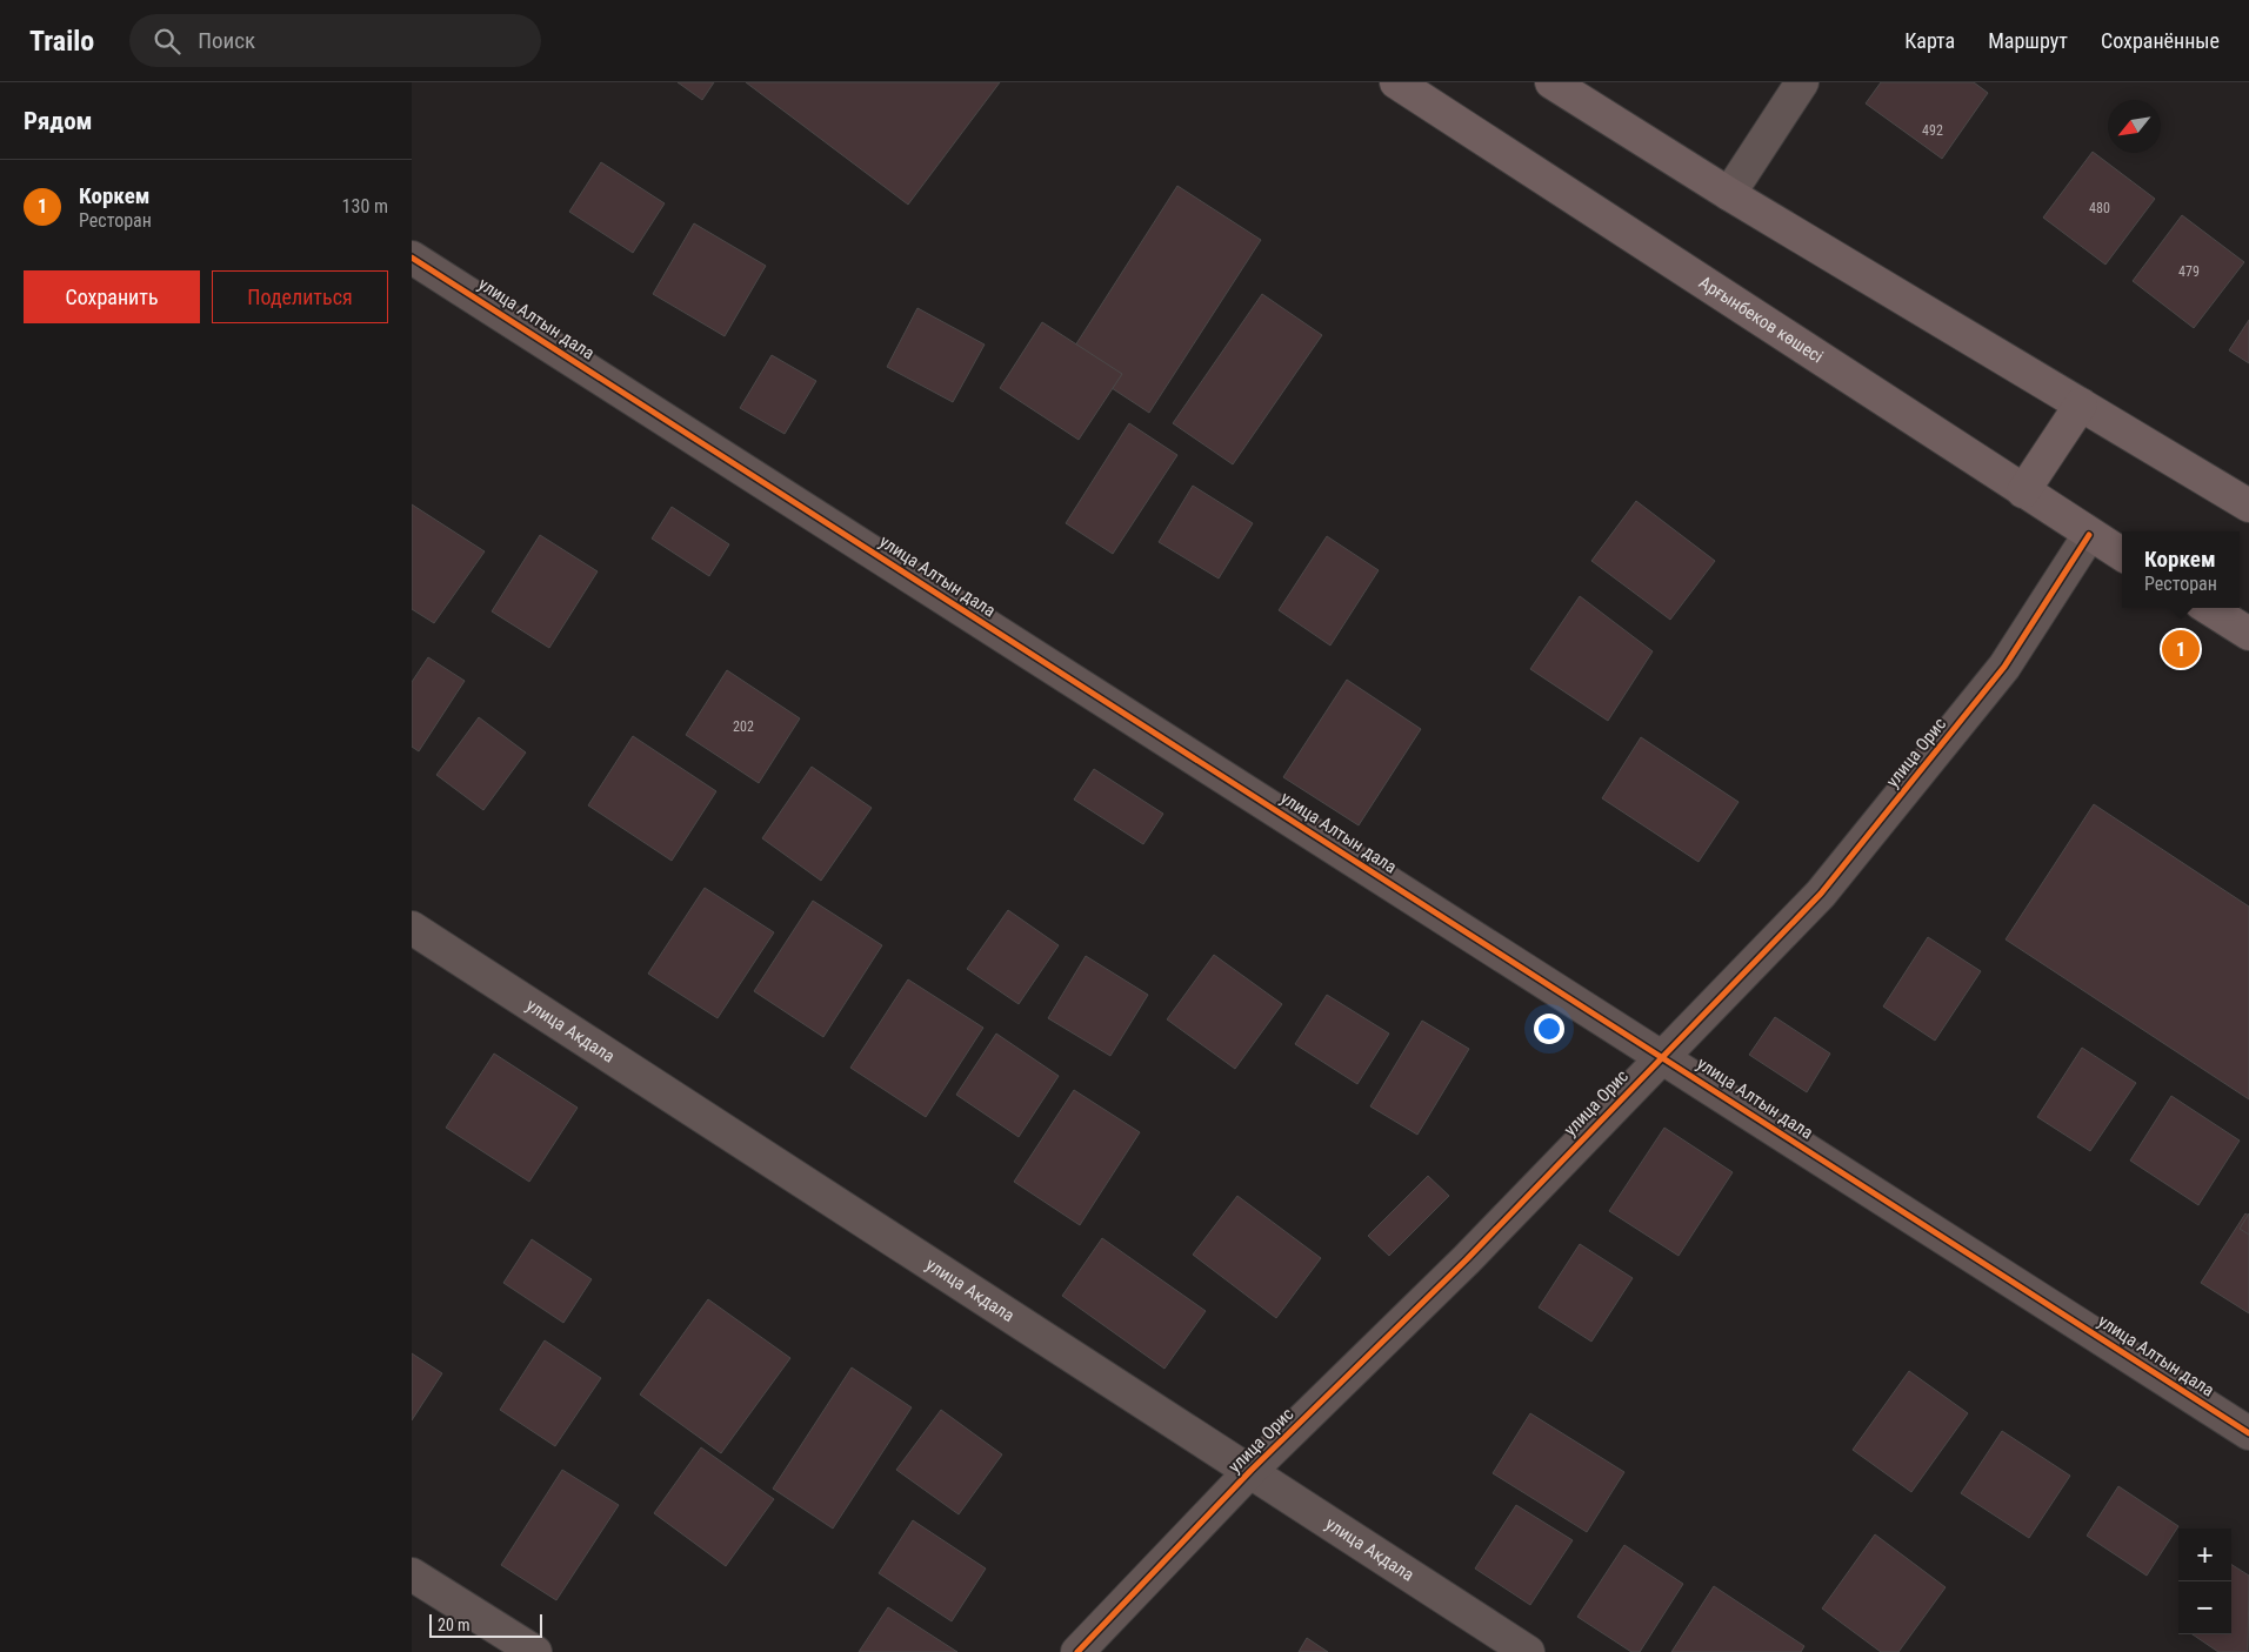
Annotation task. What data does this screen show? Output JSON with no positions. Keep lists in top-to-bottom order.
{
  "streets": {
    "main road": ["Арғынбеков көшесі"],
    "street": ["улица Алтын дала", "улица Орис", "улица Акдала"]
  },
  "crossings": [
    ["улица Алтын дала", "улица Орис"],
    ["Арғынбеков көшесі", "улица Орис"],
    ["улица Орис", "улица Акдала"]
  ],
  "house_numbers": [
    "492",
    "480",
    "479",
    "202"
  ],
  "scale_bar": "20 m",
  "north": "bottom left",
  "page": {
    "header": "Trailo",
    "search": "Поиск",
    "nav": ["Карта", "Маршрут", "Сохранённые"],
    "heading": "Рядом",
    "list": [
      {
        "mark": "1",
        "name": "Коркем",
        "note": "Ресторан",
        "value": "130 m"
      }
    ],
    "buttons": ["Сохранить", "Поделиться"],
    "popup": ["Коркем", "Ресторан"],
    "pins": "1",
    "map_buttons": ["+", "−"],
    "scale": "20 m"
  }
}
